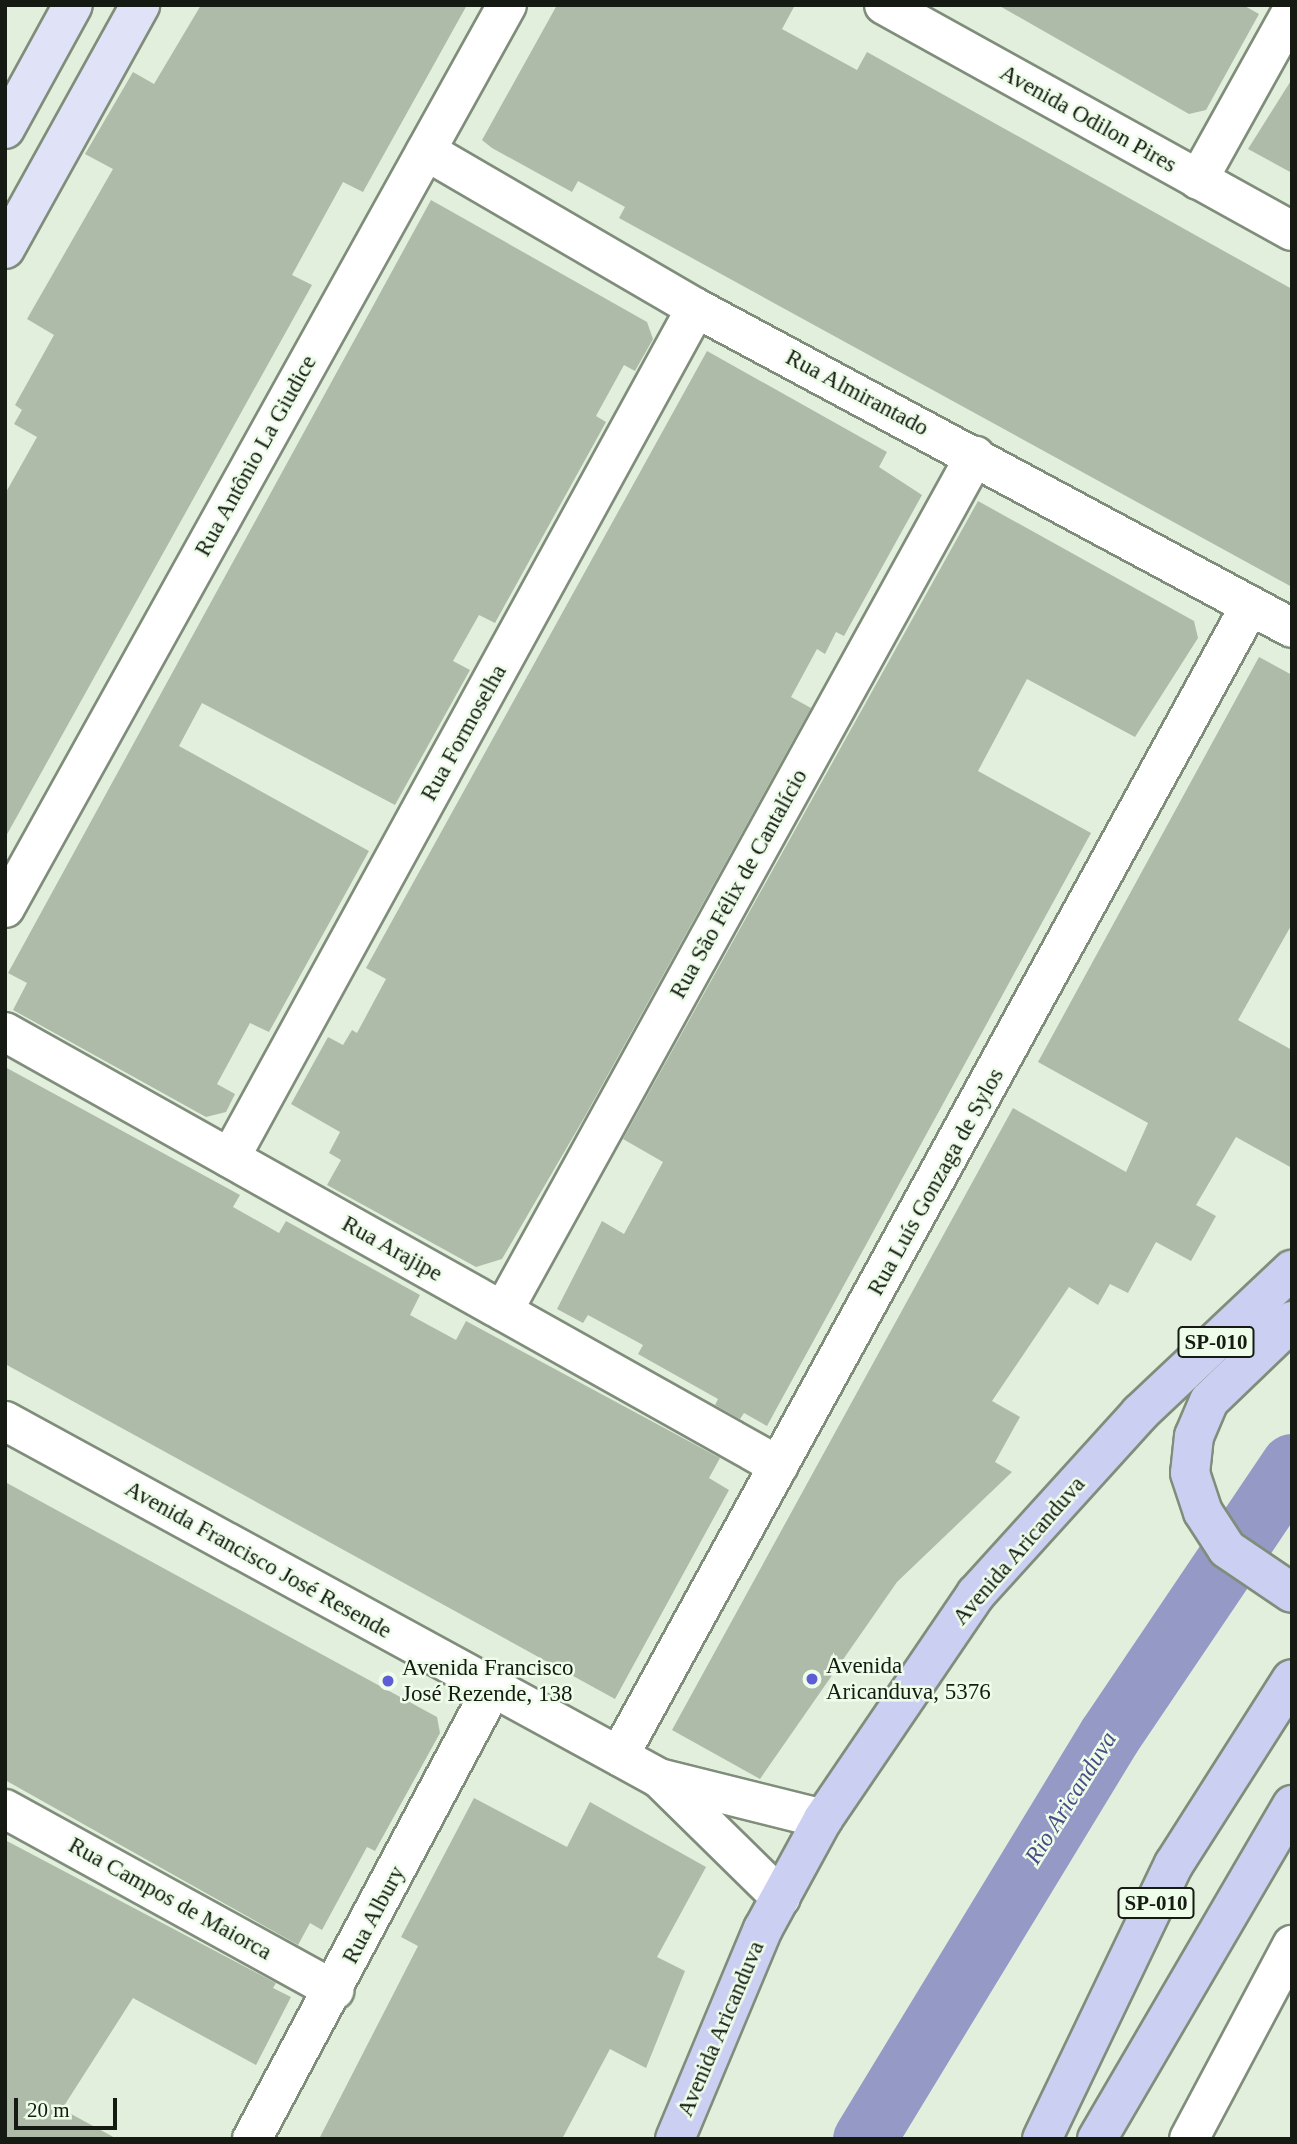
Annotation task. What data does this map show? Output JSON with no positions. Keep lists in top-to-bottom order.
{
  "streets": {
    "highway": ["SP-010", "Avenida Aricanduva"],
    "street": [
      "Avenida Odilon Pires",
      "Rua Almirantado",
      "Rua Antônio La Giudice",
      "Rua Formoselha",
      "Rua São Félix de Cantalício",
      "Rua Luís Gonzaga de Sylos",
      "Rua Arajipe",
      "Avenida Francisco José Resende",
      "Rua Campos de Maiorca",
      "Rua Albury"
    ]
  },
  "crossings": [
    ["Rua Almirantado", "Rua Antônio La Giudice"],
    ["Rua Almirantado", "Rua Formoselha"],
    ["Rua Almirantado", "Rua São Félix de Cantalício"],
    ["Rua Almirantado", "Rua Luís Gonzaga de Sylos"],
    ["Rua Formoselha", "Rua Arajipe"],
    ["Rua São Félix de Cantalício", "Rua Arajipe"],
    ["Rua Luís Gonzaga de Sylos", "Rua Arajipe"],
    ["Rua Luís Gonzaga de Sylos", "Avenida Francisco José Resende"],
    ["Avenida Aricanduva", "Avenida Francisco José Resende"],
    ["Avenida Francisco José Resende", "Rua Albury"],
    ["Rua Campos de Maiorca", "Rua Albury"]
  ],
  "water": ["Rio Aricanduva"],
  "places": ["Avenida Aricanduva, 5376", "Avenida Francisco José Rezende, 138"],
  "scale_bar": "20 m"
}
